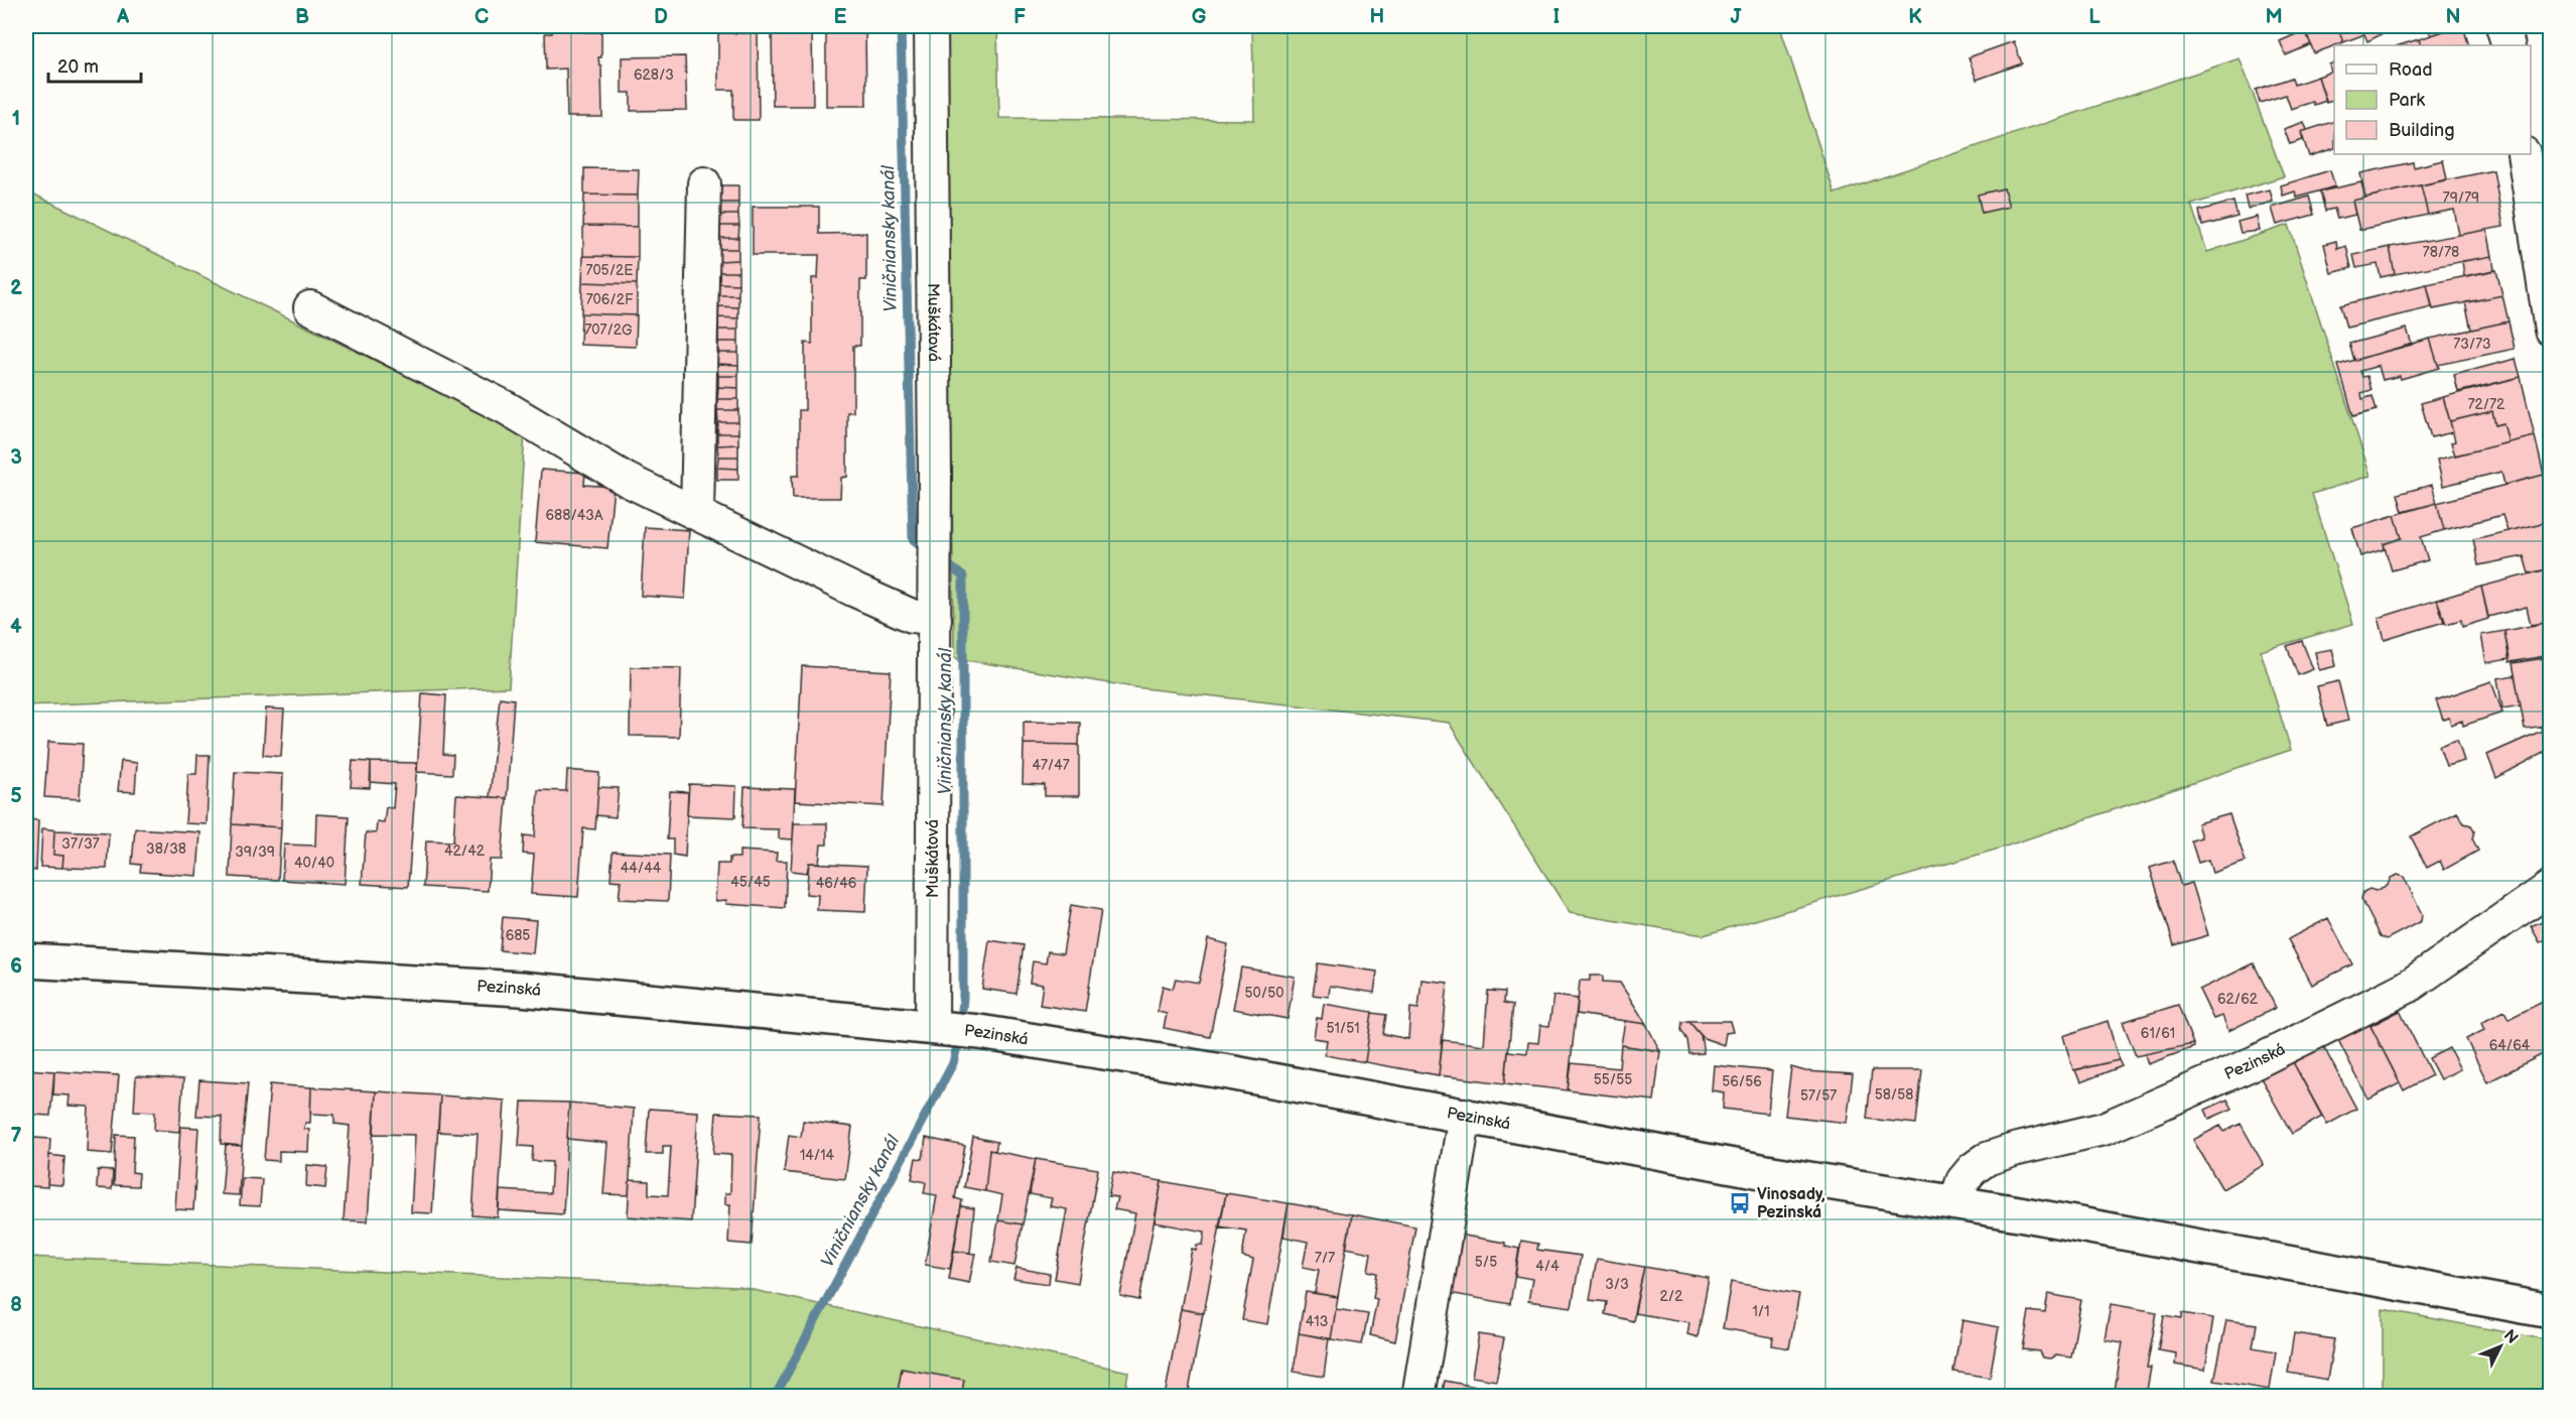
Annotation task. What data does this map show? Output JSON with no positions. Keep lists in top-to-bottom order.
{
  "streets": {
    "main road": ["Pezinská"],
    "street": ["Muškátová"]
  },
  "crossings": [
    ["Muškátová", "Pezinská"]
  ],
  "water": ["Viničniansky kanál"],
  "places": {
    "bus stop": ["Vinosady, Pezinská"]
  },
  "house_numbers": [
    "628/3",
    "79/79",
    "78/78",
    "705/2E",
    "706/2F",
    "707/2G",
    "73/73",
    "72/72",
    "688/43A",
    "47/47",
    "37/37",
    "38/38",
    "42/42",
    "39/39",
    "40/40",
    "44/44",
    "45/45",
    "46/46",
    "685",
    "50/50",
    "62/62",
    "51/51",
    "61/61",
    "64/64",
    "55/55",
    "56/56",
    "58/58",
    "57/57",
    "14/14",
    "7/7",
    "5/5",
    "4/4",
    "3/3",
    "2/2",
    "1/1",
    "413"
  ],
  "legend": ["Road", "Park", "Building"],
  "scale_bar": "20 m",
  "north": "top right",
  "grid": {
    "columns": [
      "A",
      "B",
      "C",
      "D",
      "E",
      "F",
      "G",
      "H",
      "I",
      "J",
      "K",
      "L",
      "M",
      "N"
    ],
    "rows": [
      "1",
      "2",
      "3",
      "4",
      "5",
      "6",
      "7",
      "8"
    ]
  }
}
